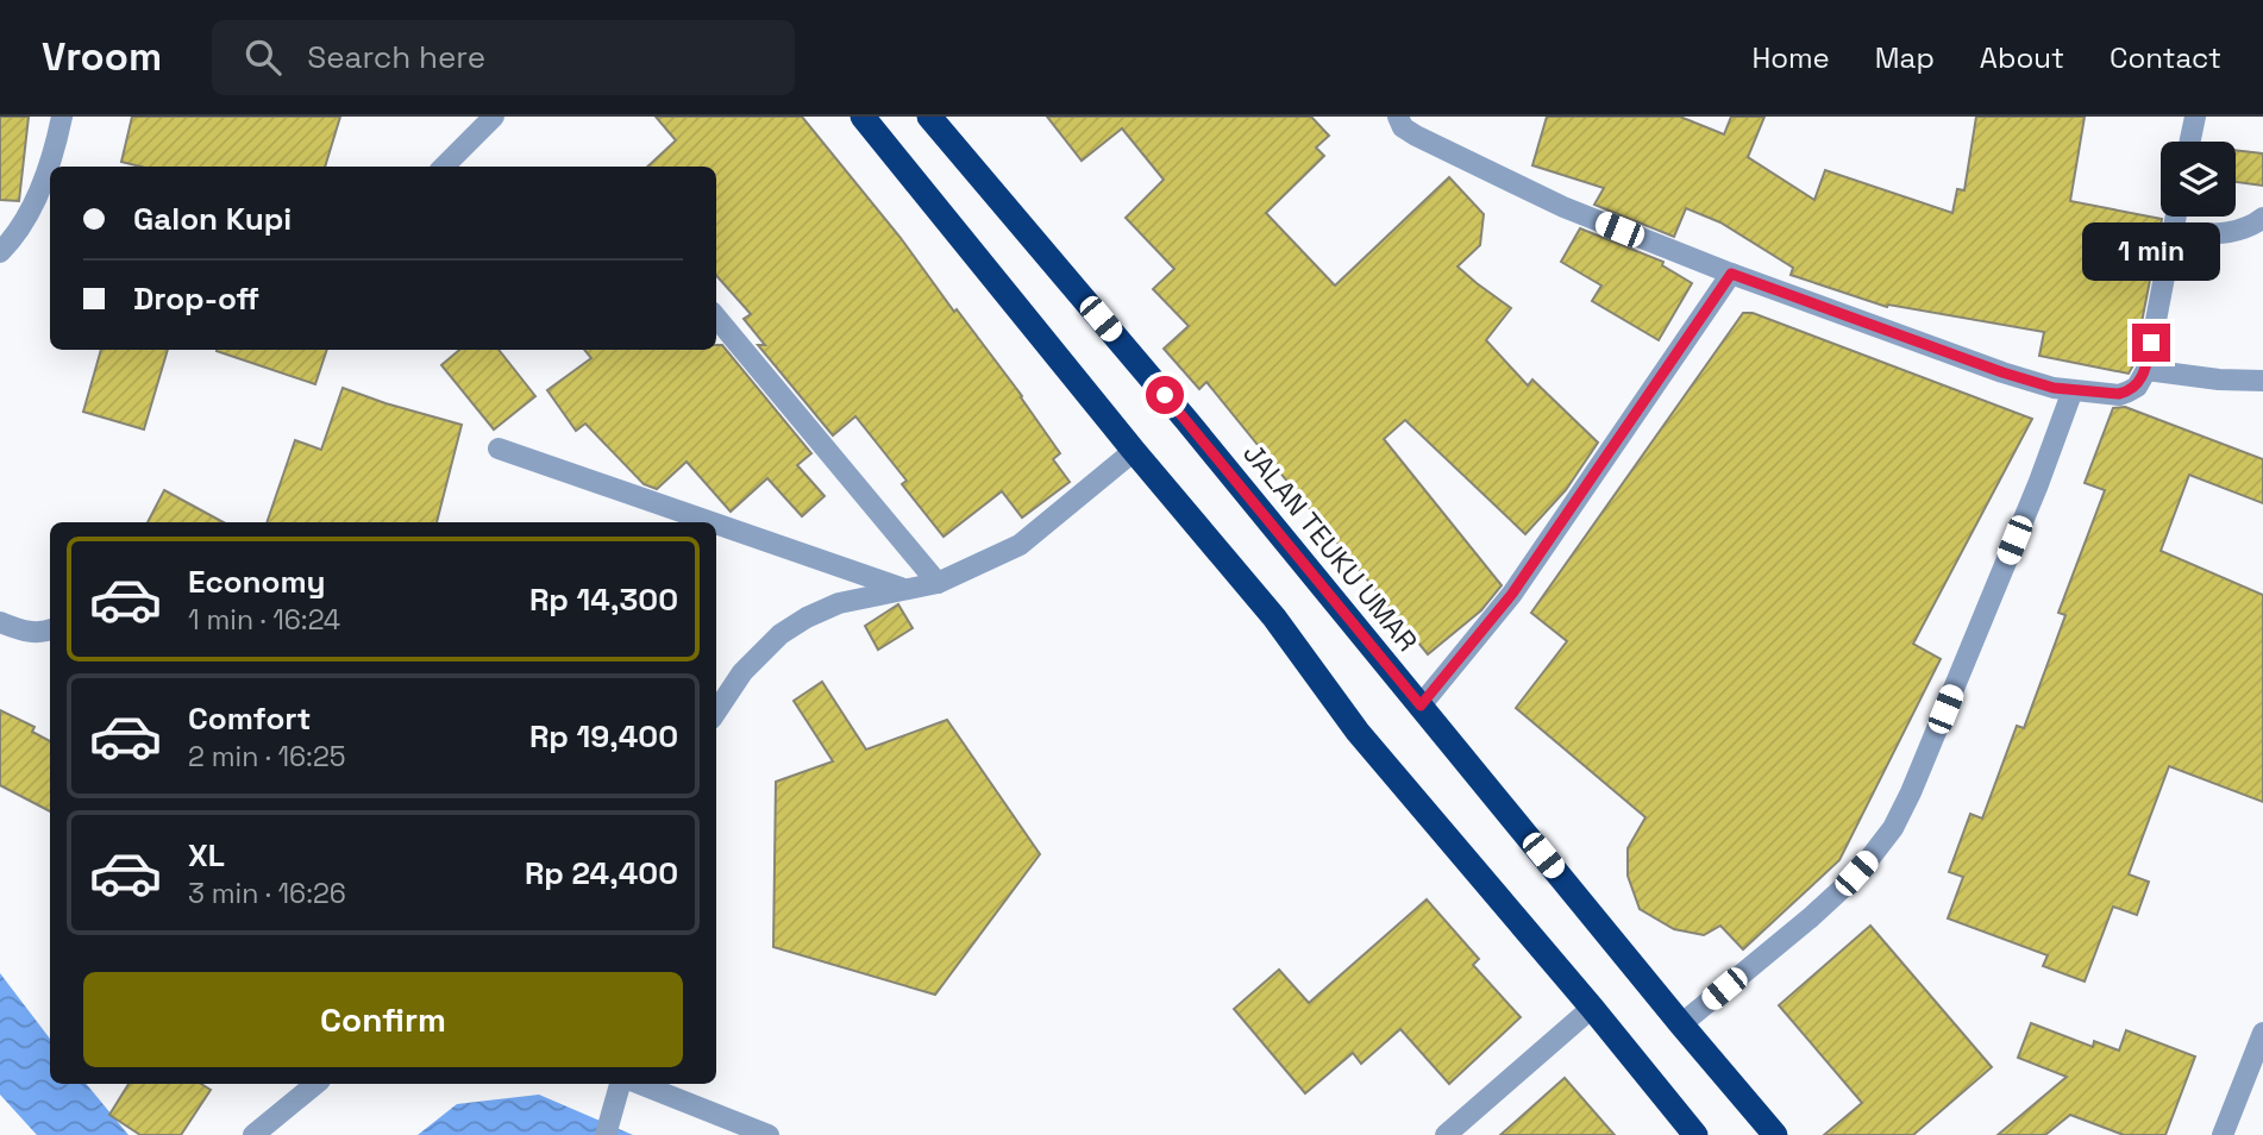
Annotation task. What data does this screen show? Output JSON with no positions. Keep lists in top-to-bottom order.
{
  "streets": {
    "highway": ["JALAN TEUKU UMAR"]
  },
  "page": {
    "header": "Vroom",
    "search": "Search here",
    "nav": [
      "Home",
      "Map",
      "About",
      "Contact"
    ],
    "banner": ["Galon Kupi", "Drop-off"],
    "bubble": "1 min",
    "list": [
      {
        "name": "Economy",
        "note": "1 min · 16:24",
        "value": "Rp 14,300"
      },
      {
        "name": "Comfort",
        "note": "2 min · 16:25",
        "value": "Rp 19,400"
      },
      {
        "name": "XL",
        "note": "3 min · 16:26",
        "value": "Rp 24,400"
      }
    ],
    "buttons": "Confirm"
  }
}
